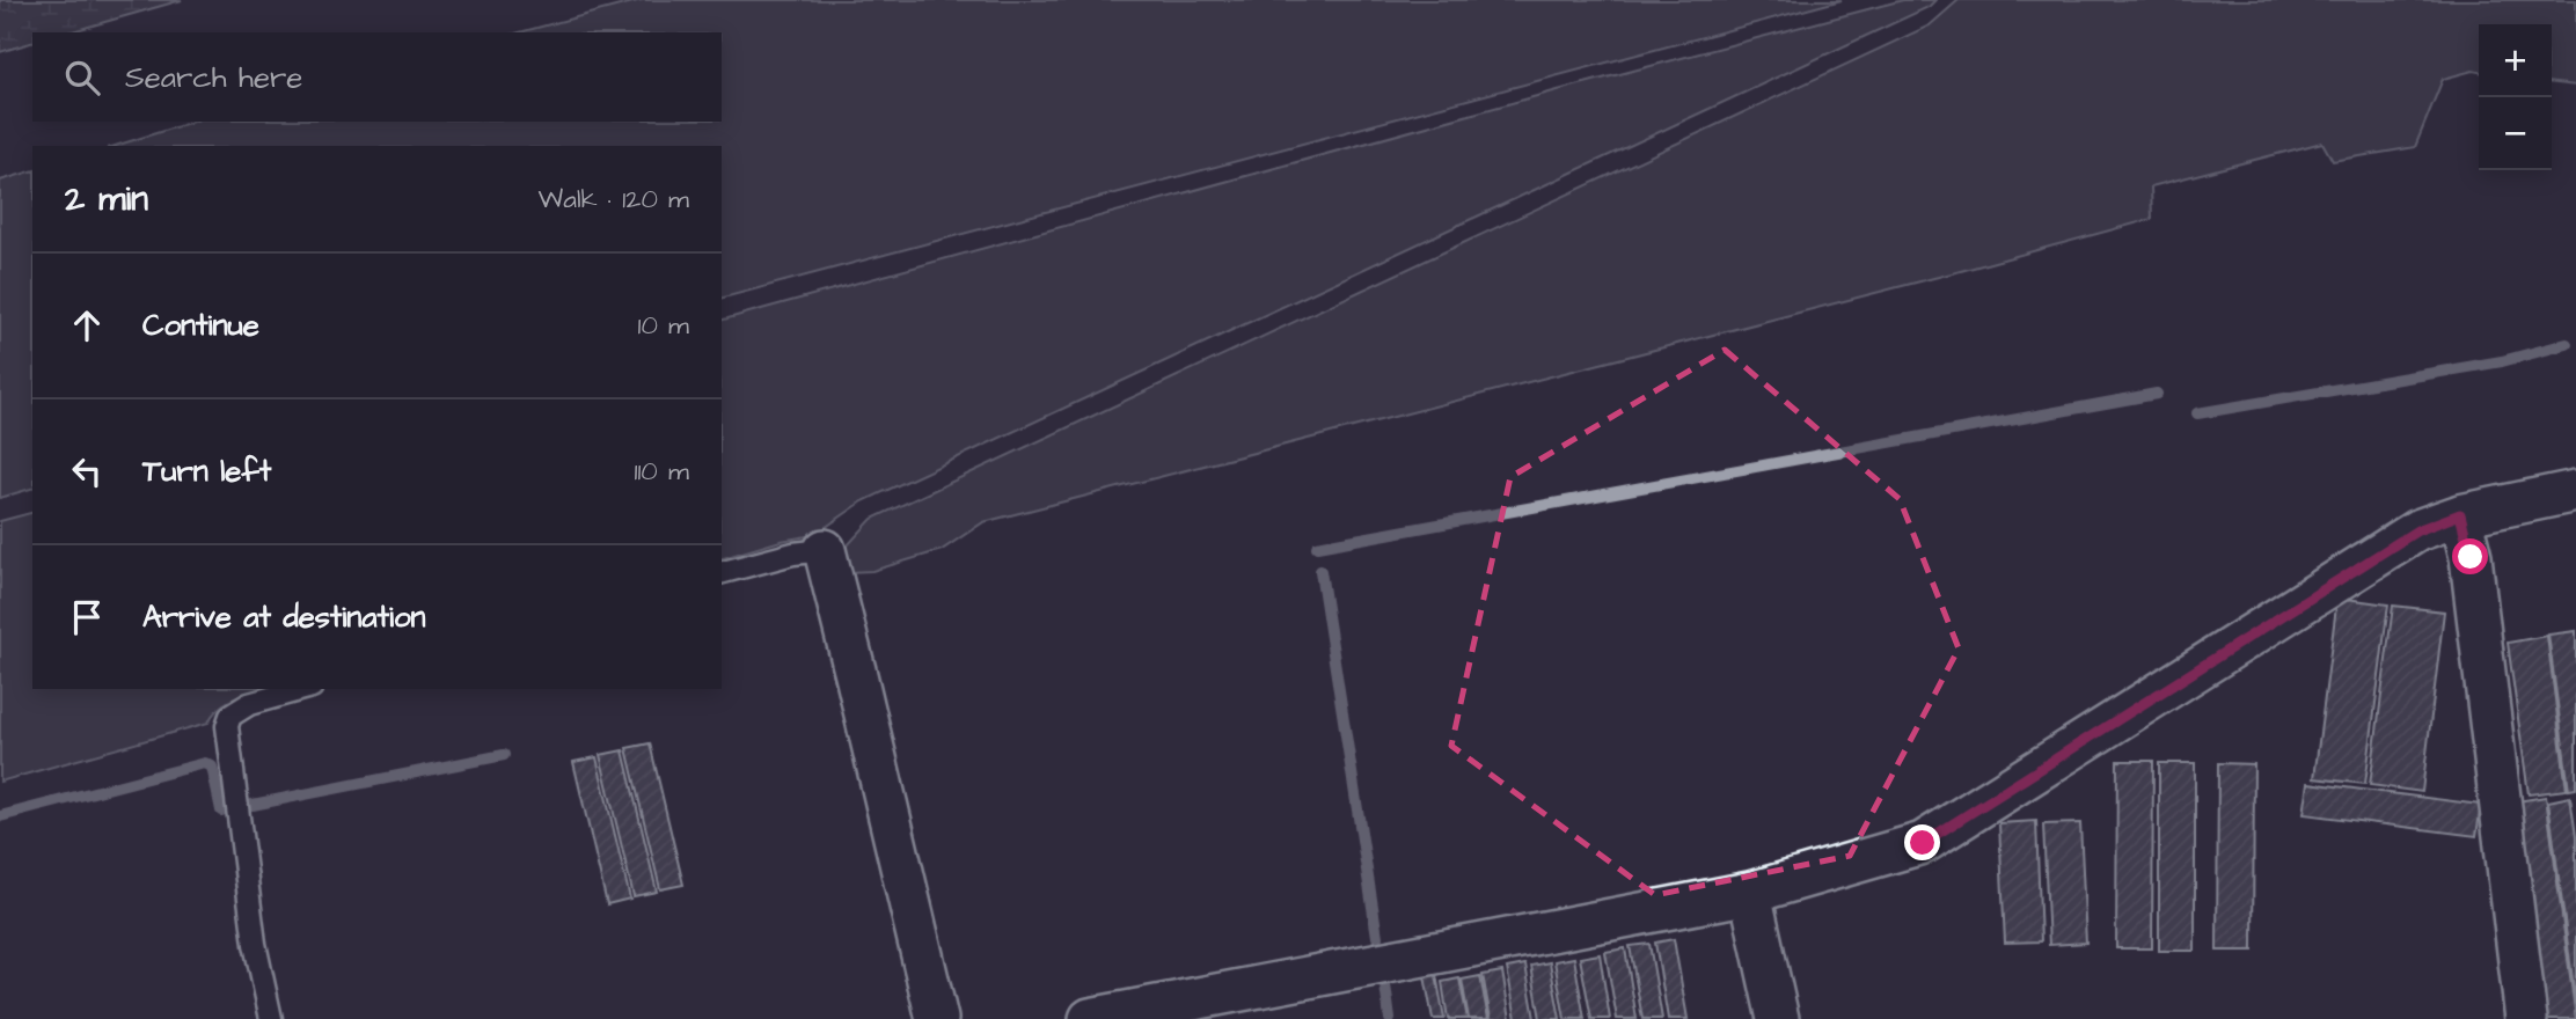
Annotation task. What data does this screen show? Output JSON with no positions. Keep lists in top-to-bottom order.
{
  "page": {
    "map_buttons": ["+", "−"],
    "search": "Search here",
    "heading": ["2 min", "Walk · 120 m"],
    "list": [
      ["Continue", "10 m"],
      ["Turn left", "110 m"],
      "Arrive at destination"
    ]
  }
}
